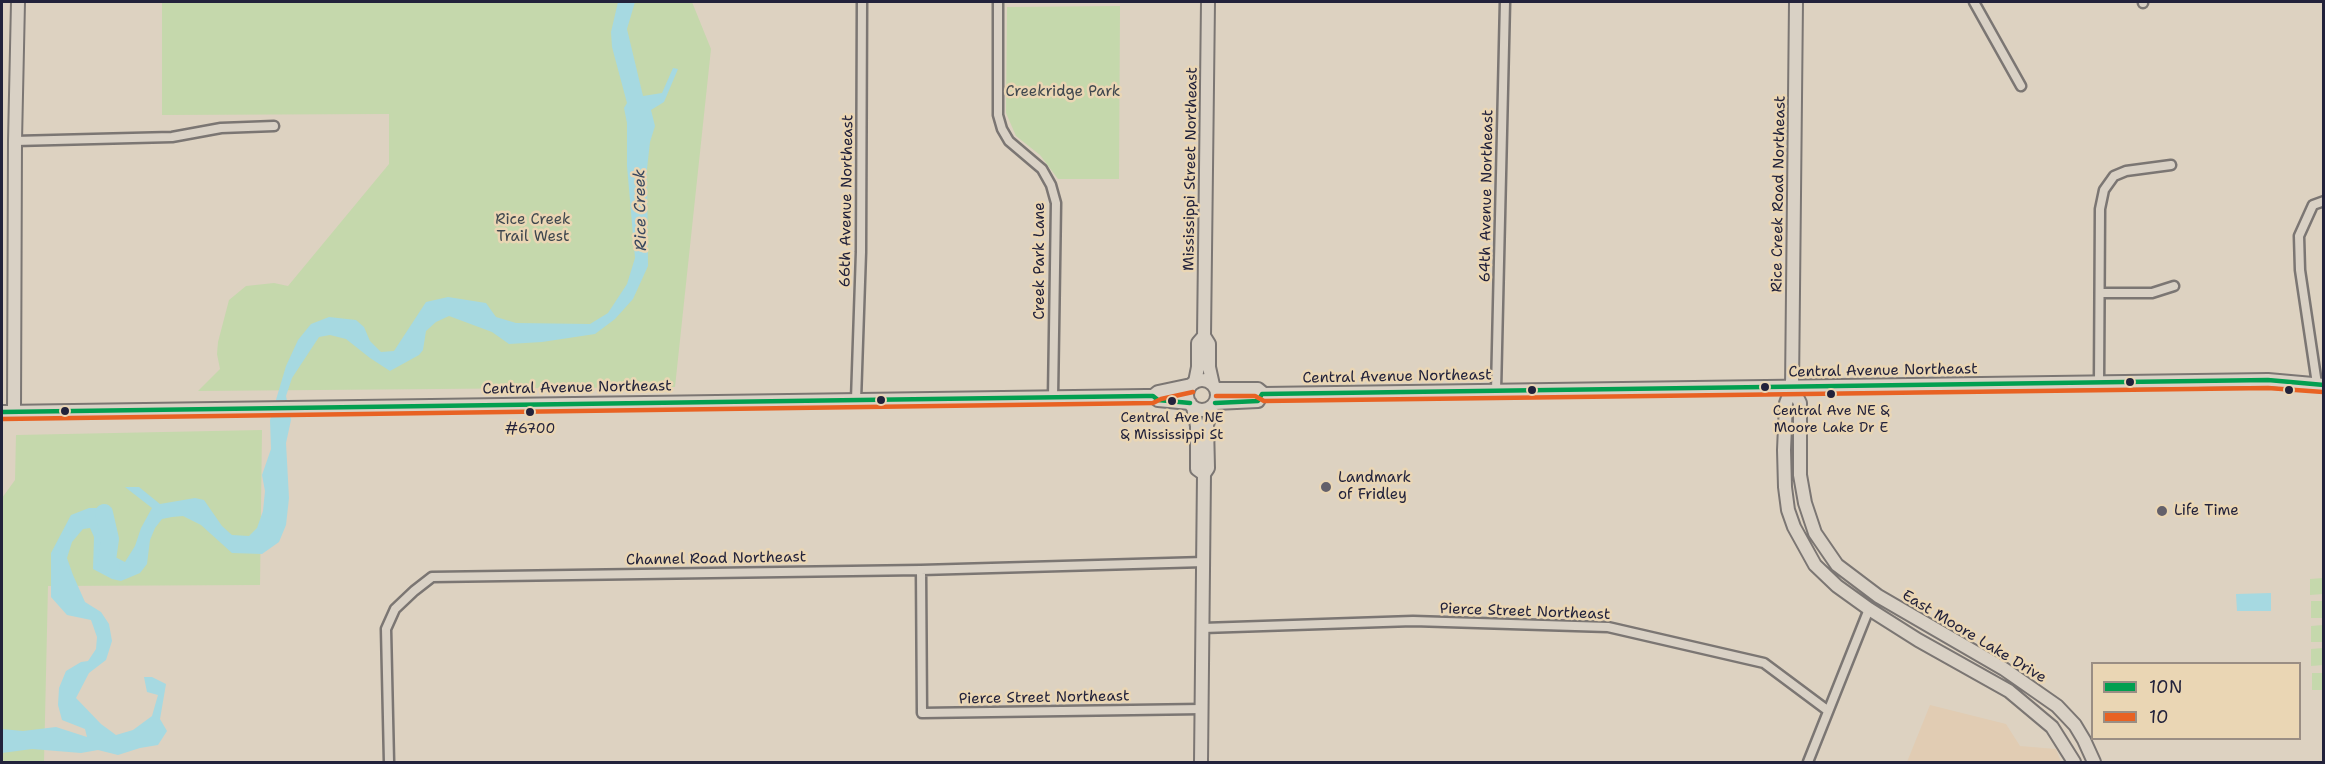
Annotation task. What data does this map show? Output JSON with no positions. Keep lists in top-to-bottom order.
{
  "streets": {
    "street": [
      "Mississippi Street Northeast",
      "Rice Creek Road Northeast",
      "64th Avenue Northeast",
      "66th Avenue Northeast",
      "Creek Park Lane",
      "Central Avenue Northeast",
      "Channel Road Northeast",
      "Pierce Street Northeast",
      "East Moore Lake Drive"
    ]
  },
  "crossings": [
    ["Mississippi Street Northeast", "Central Avenue Northeast"],
    ["Rice Creek Road Northeast", "Central Avenue Northeast"],
    ["Rice Creek Road Northeast", "East Moore Lake Drive"],
    ["64th Avenue Northeast", "Central Avenue Northeast"],
    ["66th Avenue Northeast", "Central Avenue Northeast"],
    ["Creek Park Lane", "Central Avenue Northeast"],
    ["Channel Road Northeast", "Pierce Street Northeast"]
  ],
  "water": ["Rice Creek"],
  "parks": ["Creekridge Park", "Rice Creek Trail West"],
  "places": [
    "Central Ave NE & Moore Lake Dr E",
    "Central Ave NE & Mississippi St",
    "#6700",
    "Landmark of Fridley",
    "Life Time"
  ],
  "lines": ["transit line 10N", "transit line 10"],
  "legend": ["10N", "10"]
}
